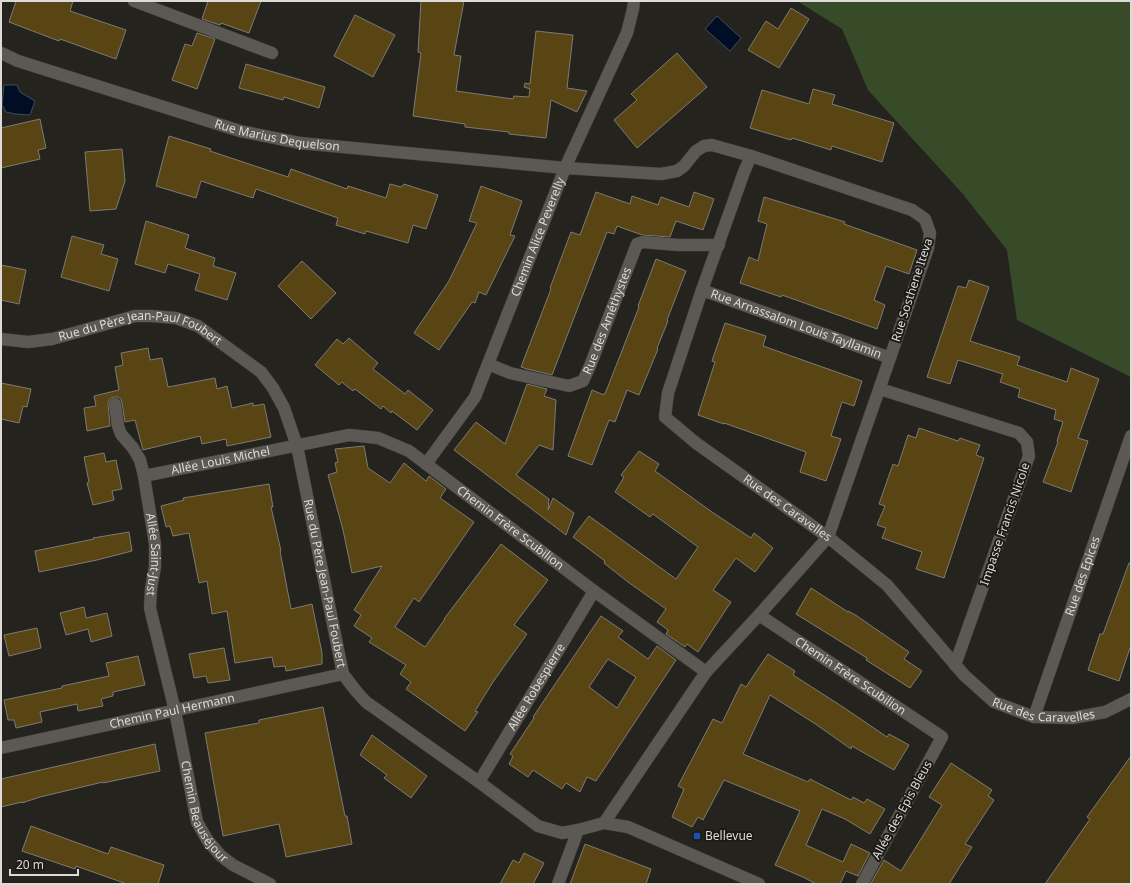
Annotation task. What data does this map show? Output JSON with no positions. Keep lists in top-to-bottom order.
{
  "streets": {
    "street": [
      "Rue Marius Dequelson",
      "Chemin Alice Peverelly",
      "Rue Sosthene Iteva",
      "Rue des Améthystes",
      "Rue Arnassalom Louis Tayllamin",
      "Rue du Père Jean-Paul Foubert",
      "Allée Louis Michel",
      "Rue des Caravelles",
      "Impasse Francis Nicole",
      "Chemin Frère Scubilion",
      "Allée Saint-Just",
      "Rue des Epices",
      "Allée Robespierre",
      "Chemin Paul Hermann",
      "Chemin Beauséjour",
      "Allée des Epis Bleus"
    ]
  },
  "crossings": [
    ["Rue Marius Dequelson", "Chemin Alice Peverelly"],
    ["Rue Marius Dequelson", "Rue Sosthene Iteva"],
    ["Rue Marius Dequelson", "Rue des Caravelles"],
    ["Chemin Alice Peverelly", "Rue des Améthystes"],
    ["Chemin Alice Peverelly", "Chemin Frère Scubilion"],
    ["Rue Sosthene Iteva", "Rue Arnassalom Louis Tayllamin"],
    ["Rue Sosthene Iteva", "Rue des Caravelles"],
    ["Rue Sosthene Iteva", "Impasse Francis Nicole"],
    ["Rue des Améthystes", "Rue des Caravelles"],
    ["Rue Arnassalom Louis Tayllamin", "Rue des Caravelles"],
    ["Rue du Père Jean-Paul Foubert", "Allée Louis Michel"],
    ["Rue du Père Jean-Paul Foubert", "Chemin Frère Scubilion"],
    ["Rue du Père Jean-Paul Foubert", "Allée Robespierre"],
    ["Rue du Père Jean-Paul Foubert", "Chemin Paul Hermann"],
    ["Allée Louis Michel", "Chemin Frère Scubilion"],
    ["Allée Louis Michel", "Allée Saint-Just"],
    ["Rue des Caravelles", "Impasse Francis Nicole"],
    ["Rue des Caravelles", "Rue des Epices"],
    ["Chemin Frère Scubilion", "Allée Robespierre"],
    ["Chemin Frère Scubilion", "Allée des Epis Bleus"],
    ["Allée Saint-Just", "Chemin Paul Hermann"],
    ["Allée Saint-Just", "Chemin Beauséjour"],
    ["Chemin Paul Hermann", "Chemin Beauséjour"]
  ],
  "places": {
    "transit": ["Bellevue"]
  },
  "scale_bar": "20 m"
}
